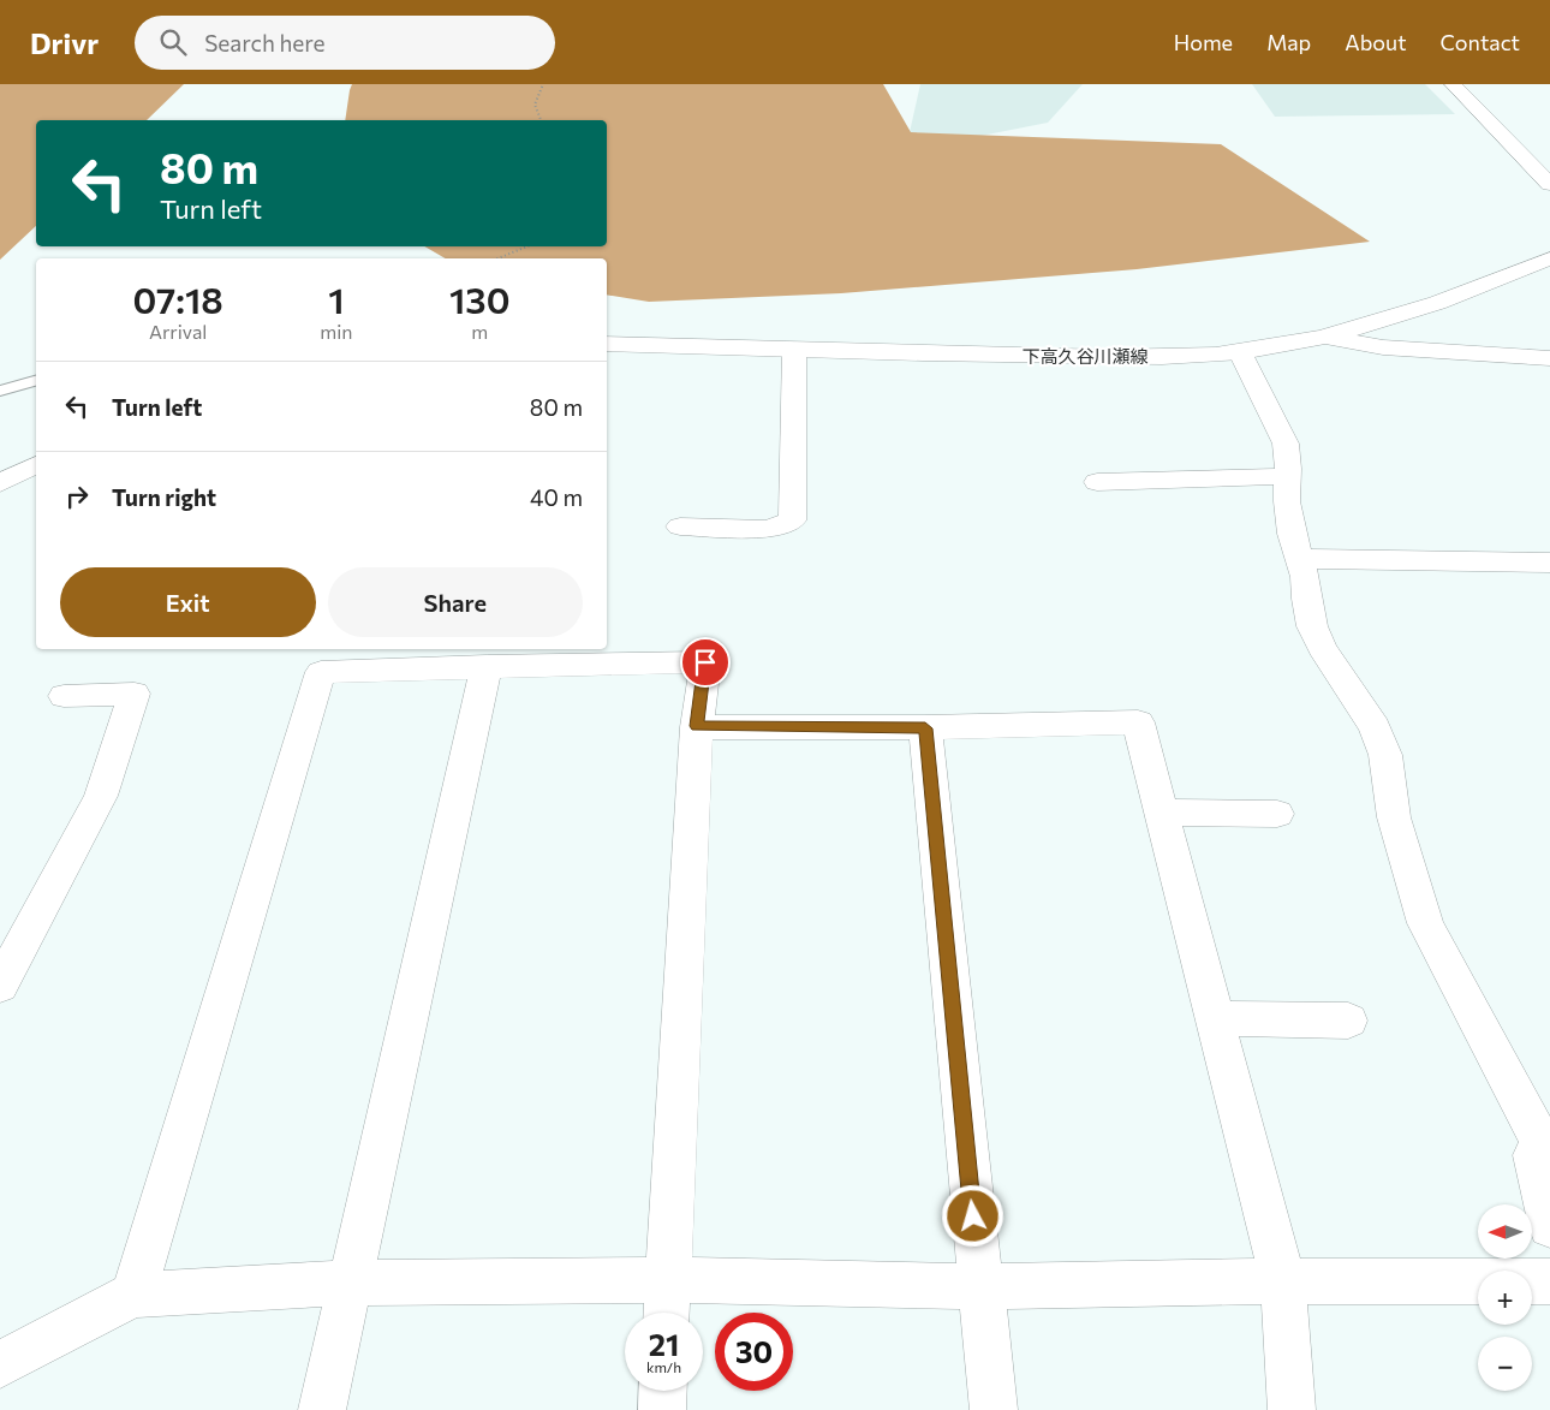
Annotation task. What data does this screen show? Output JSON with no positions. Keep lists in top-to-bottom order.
{
  "streets": {
    "street": ["下高久谷川瀬線"]
  },
  "north": "left",
  "page": {
    "header": "Drivr",
    "search": "Search here",
    "nav": [
      "Home",
      "Map",
      "About",
      "Contact"
    ],
    "turn": ["80 m", "Turn left"],
    "eta": [
      "07:18",
      "Arrival",
      "1",
      "min",
      "130",
      "m"
    ],
    "list": [
      {
        "name": "Turn left",
        "value": "80 m"
      },
      {
        "name": "Turn right",
        "value": "40 m"
      }
    ],
    "buttons": ["Exit", "Share"],
    "map_buttons": ["+", "−"],
    "speed": "21 km/h",
    "limit": "30"
  }
}
